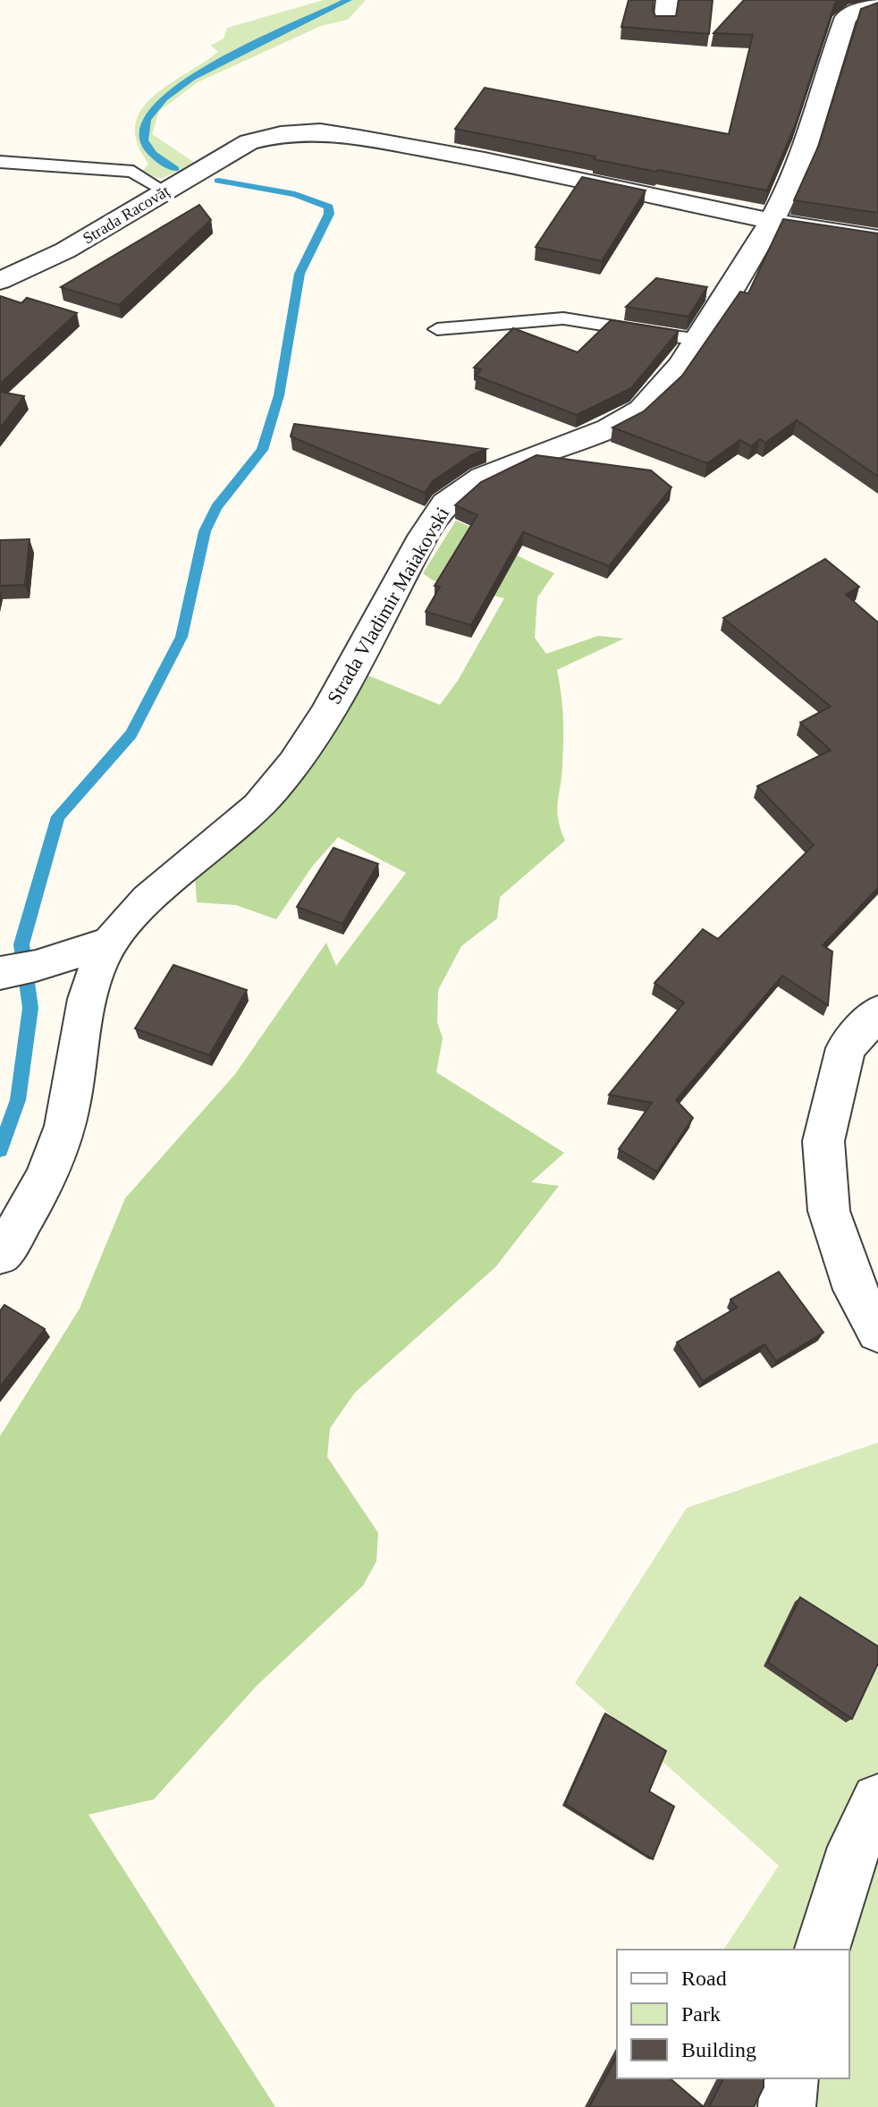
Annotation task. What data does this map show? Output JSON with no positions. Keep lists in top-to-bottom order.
{
  "streets": {
    "street": ["Strada Racovăț", "Strada Vladimir Maiakovski"]
  },
  "crossings": [
    ["Strada Racovăț", "Strada Vladimir Maiakovski"]
  ],
  "legend": ["Road", "Park", "Building"]
}
